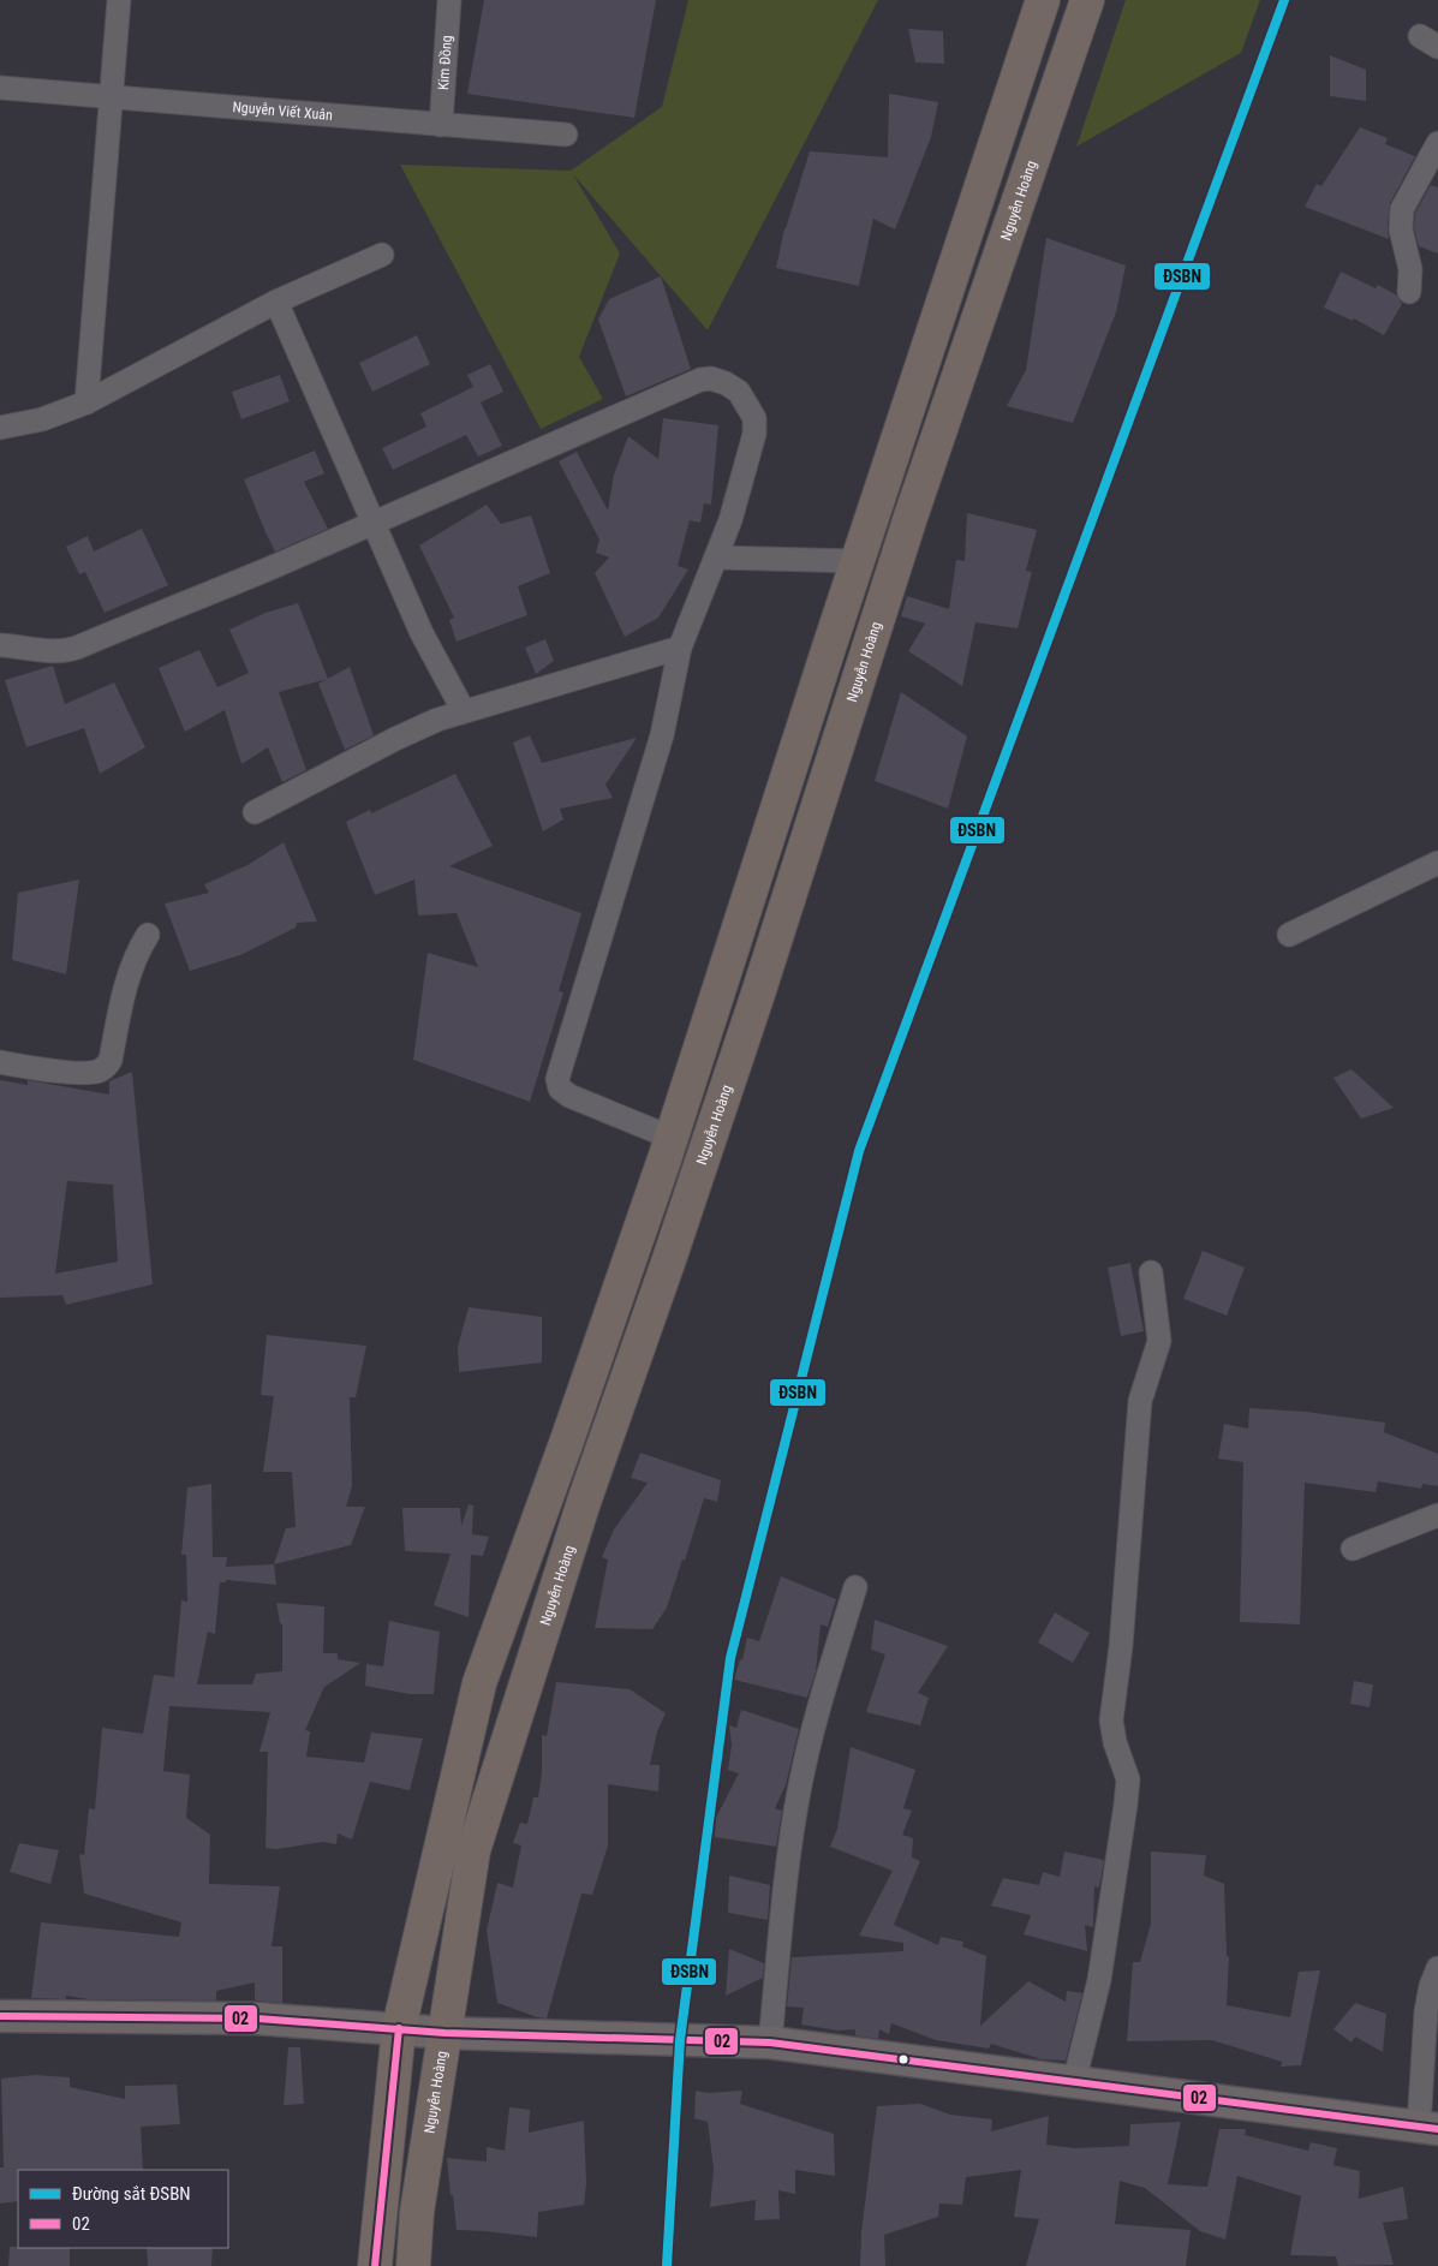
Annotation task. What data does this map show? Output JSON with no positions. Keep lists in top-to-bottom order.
{
  "streets": {
    "highway": ["Nguyễn Hoàng"],
    "street": ["Kim Đồng", "Nguyễn Viết Xuân"]
  },
  "crossings": [
    ["Kim Đồng", "Nguyễn Viết Xuân"]
  ],
  "lines": ["rail line ĐSBN", "transit line 02"],
  "legend": ["Đường sắt ĐSBN", "02"]
}
